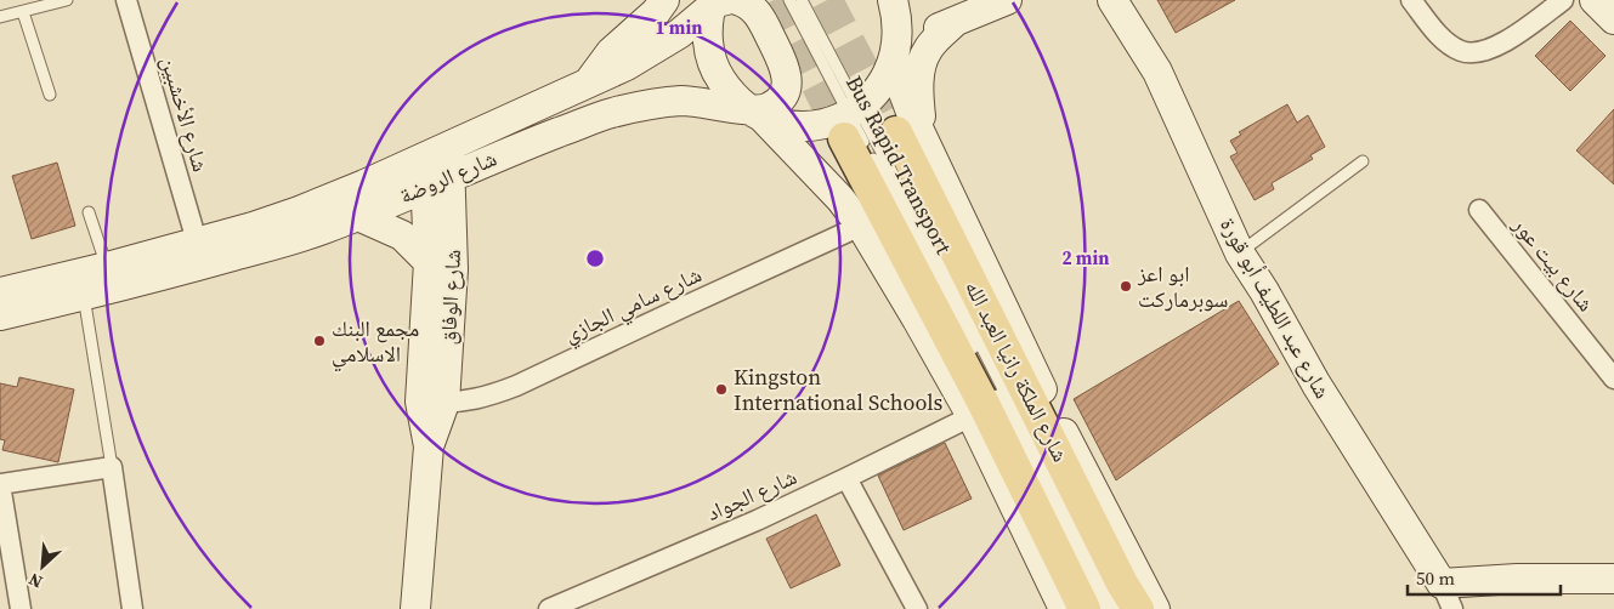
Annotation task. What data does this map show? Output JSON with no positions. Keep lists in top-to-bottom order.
{
  "streets": {
    "main road": ["شارع الملكة رانيا العبد الله"],
    "street": [
      "شارع الأخشبين",
      "شارع الروضة",
      "شارع بيت عور",
      "شارع الوفاق",
      "شارع سامي الجازي",
      "شارع عبد اللطيف أبو قورة",
      "شارع الجواد"
    ],
    "lane": ["Bus Rapid Transport"]
  },
  "crossings": [
    ["شارع الأخشبين", "شارع الروضة"],
    ["Bus Rapid Transport", "شارع الملكة رانيا العبد الله"],
    ["شارع الروضة", "شارع الوفاق"],
    ["شارع الوفاق", "شارع سامي الجازي"]
  ],
  "places": ["ابو اعز سوبرماركت", "مجمع البنك الاسلامي", "Kingston International Schools"],
  "scale_bar": "50 m",
  "north": "bottom left",
  "rings": ["1 min", "2 min"]
}
